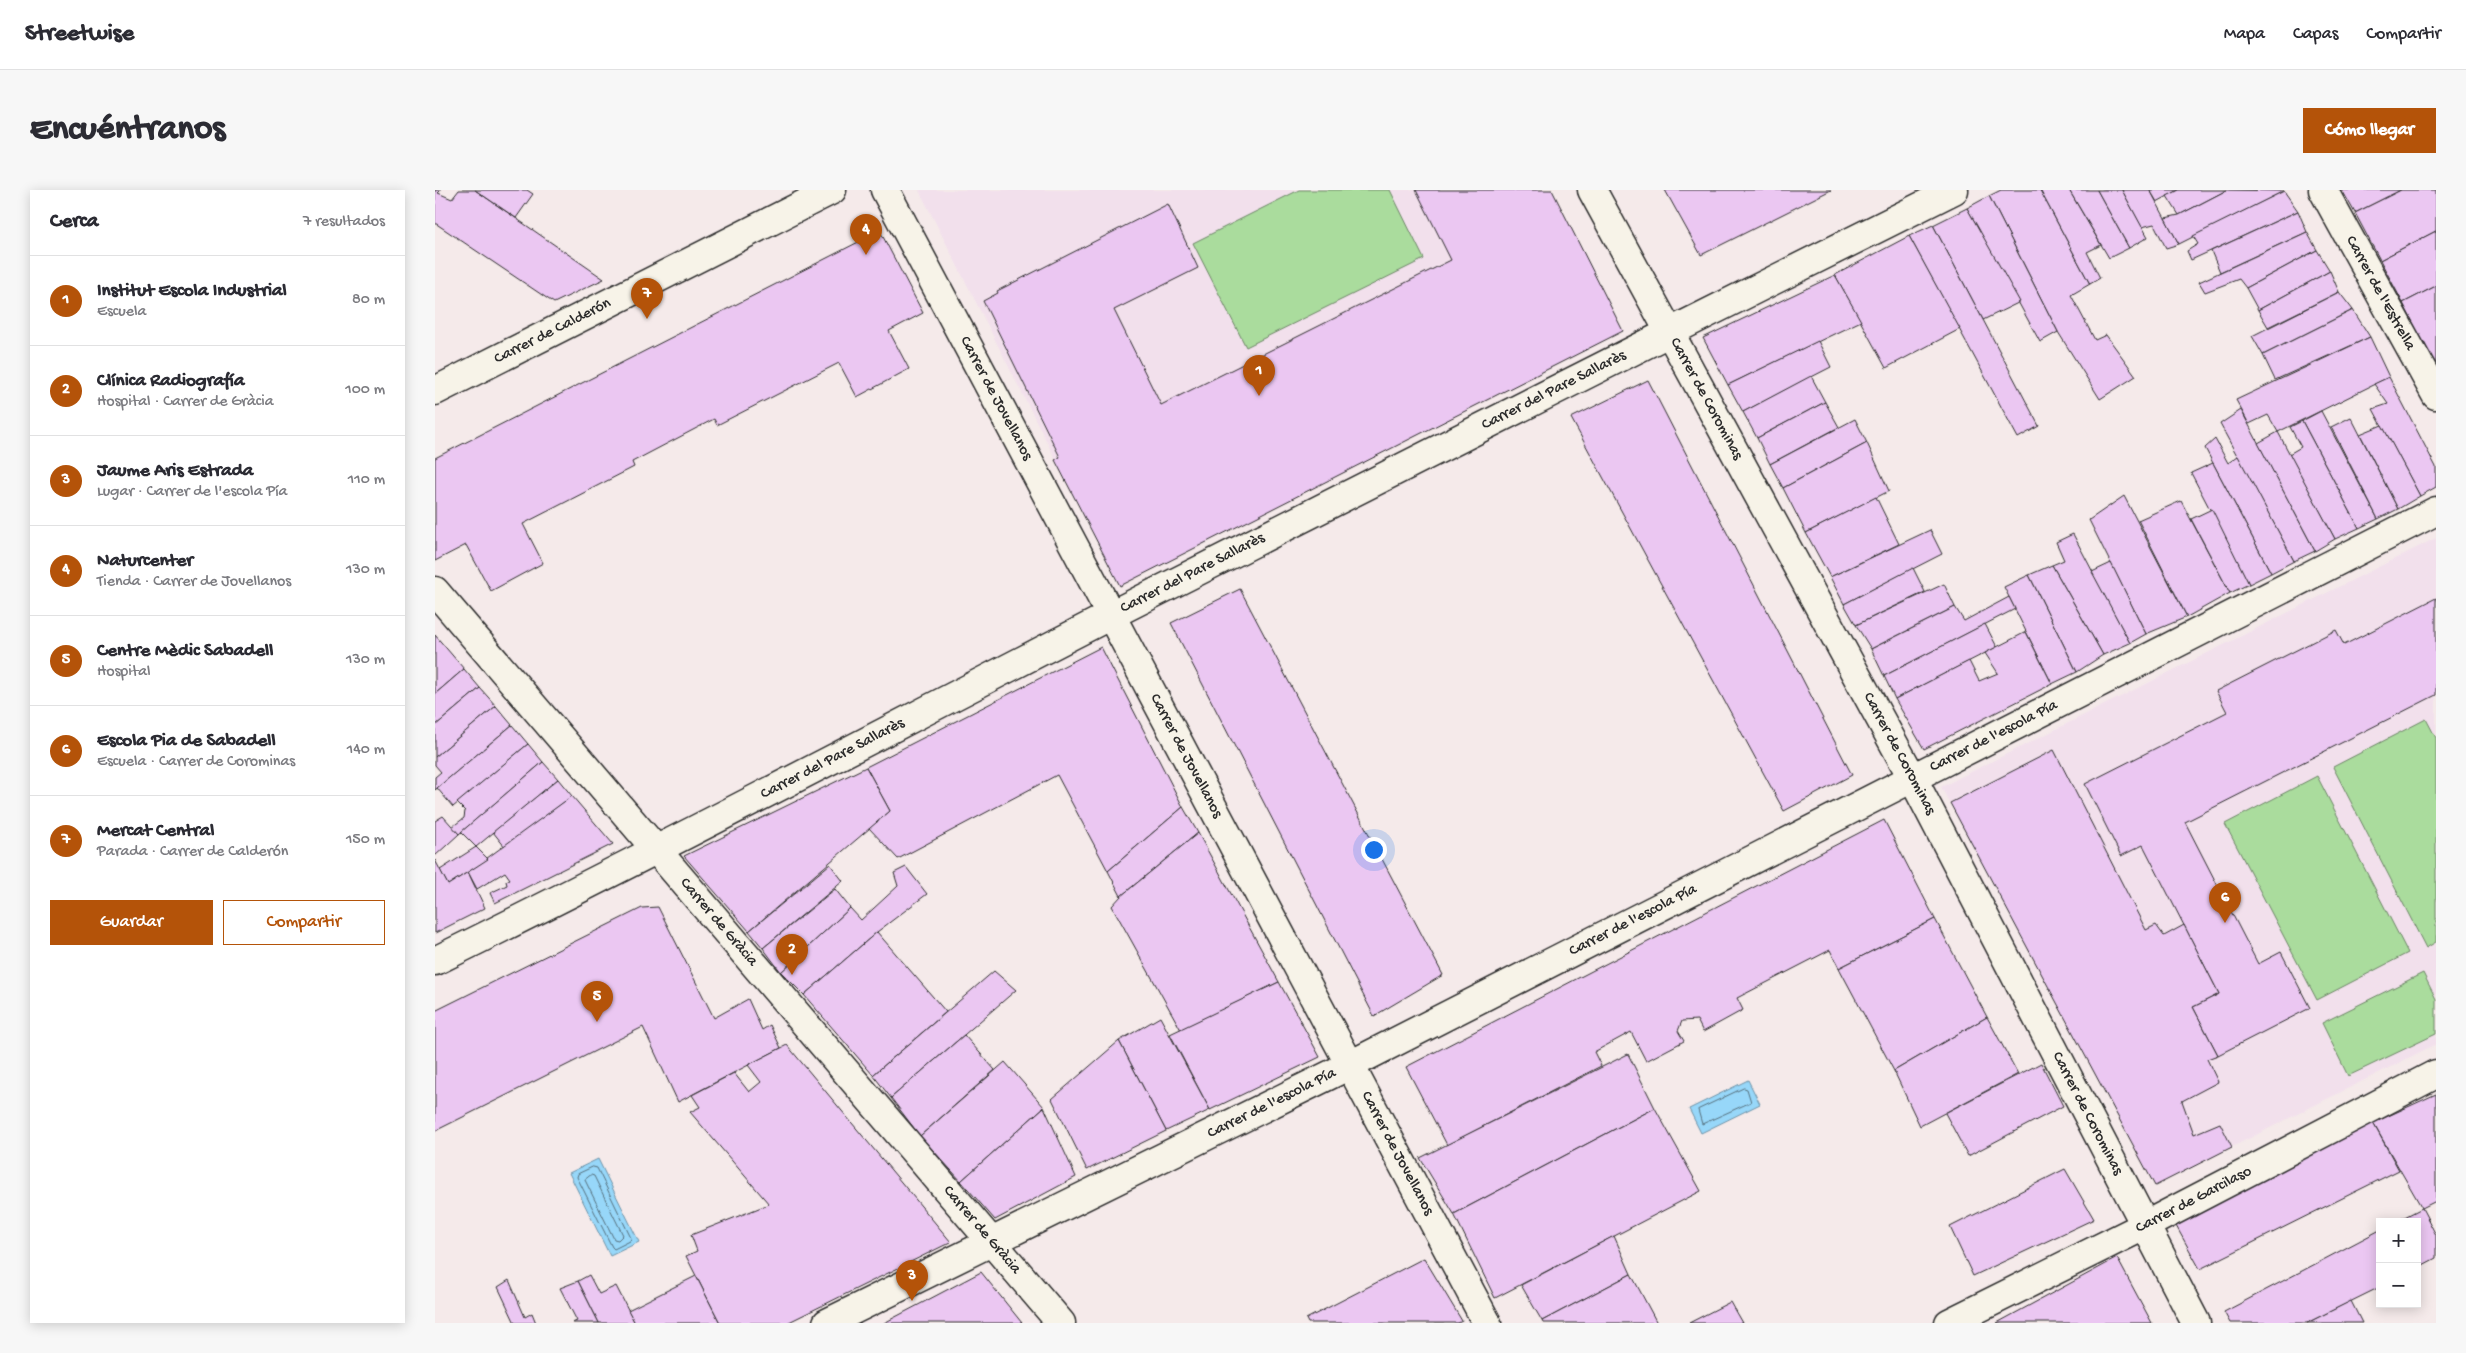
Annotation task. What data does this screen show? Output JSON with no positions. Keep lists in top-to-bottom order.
{
  "streets": {
    "street": [
      "Carrer de l'Estrella",
      "Carrer de Calderón",
      "Carrer del Pare Sallarès",
      "Carrer de Corominas",
      "Carrer de Jovellanos",
      "Carrer de l'escola Pía",
      "Carrer de Gràcia",
      "Carrer de Garcilaso"
    ]
  },
  "crossings": [
    ["Carrer del Pare Sallarès", "Carrer de Corominas"],
    ["Carrer del Pare Sallarès", "Carrer de Jovellanos"],
    ["Carrer del Pare Sallarès", "Carrer de Gràcia"],
    ["Carrer de Corominas", "Carrer de l'escola Pía"],
    ["Carrer de Corominas", "Carrer de Garcilaso"],
    ["Carrer de Jovellanos", "Carrer de l'escola Pía"],
    ["Carrer de l'escola Pía", "Carrer de Gràcia"]
  ],
  "page": {
    "header": "Streetwise",
    "nav": ["Mapa", "Capas", "Compartir"],
    "buttons": [
      "Cómo llegar",
      ["Guardar", "Compartir"]
    ],
    "title": "Encuéntranos",
    "heading": ["Cerca", "7 resultados"],
    "pins": [
      "4",
      "7",
      "1",
      "6",
      "2",
      "5",
      "3"
    ],
    "list": [
      {
        "mark": "1",
        "name": "Institut Escola Industrial",
        "note": "Escuela",
        "value": "80 m"
      },
      {
        "mark": "2",
        "name": "Clínica Radiografía",
        "note": "Hospital · Carrer de Gràcia",
        "value": "100 m"
      },
      {
        "mark": "3",
        "name": "Jaume Aris Estrada",
        "note": "Lugar · Carrer de l'escola Pía",
        "value": "110 m"
      },
      {
        "mark": "4",
        "name": "Naturcenter",
        "note": "Tienda · Carrer de Jovellanos",
        "value": "130 m"
      },
      {
        "mark": "5",
        "name": "Centre Mèdic Sabadell",
        "note": "Hospital",
        "value": "130 m"
      },
      {
        "mark": "6",
        "name": "Escola Pia de Sabadell",
        "note": "Escuela · Carrer de Corominas",
        "value": "140 m"
      },
      {
        "mark": "7",
        "name": "Mercat Central",
        "note": "Parada · Carrer de Calderón",
        "value": "150 m"
      }
    ],
    "map_buttons": ["+", "−"]
  }
}
